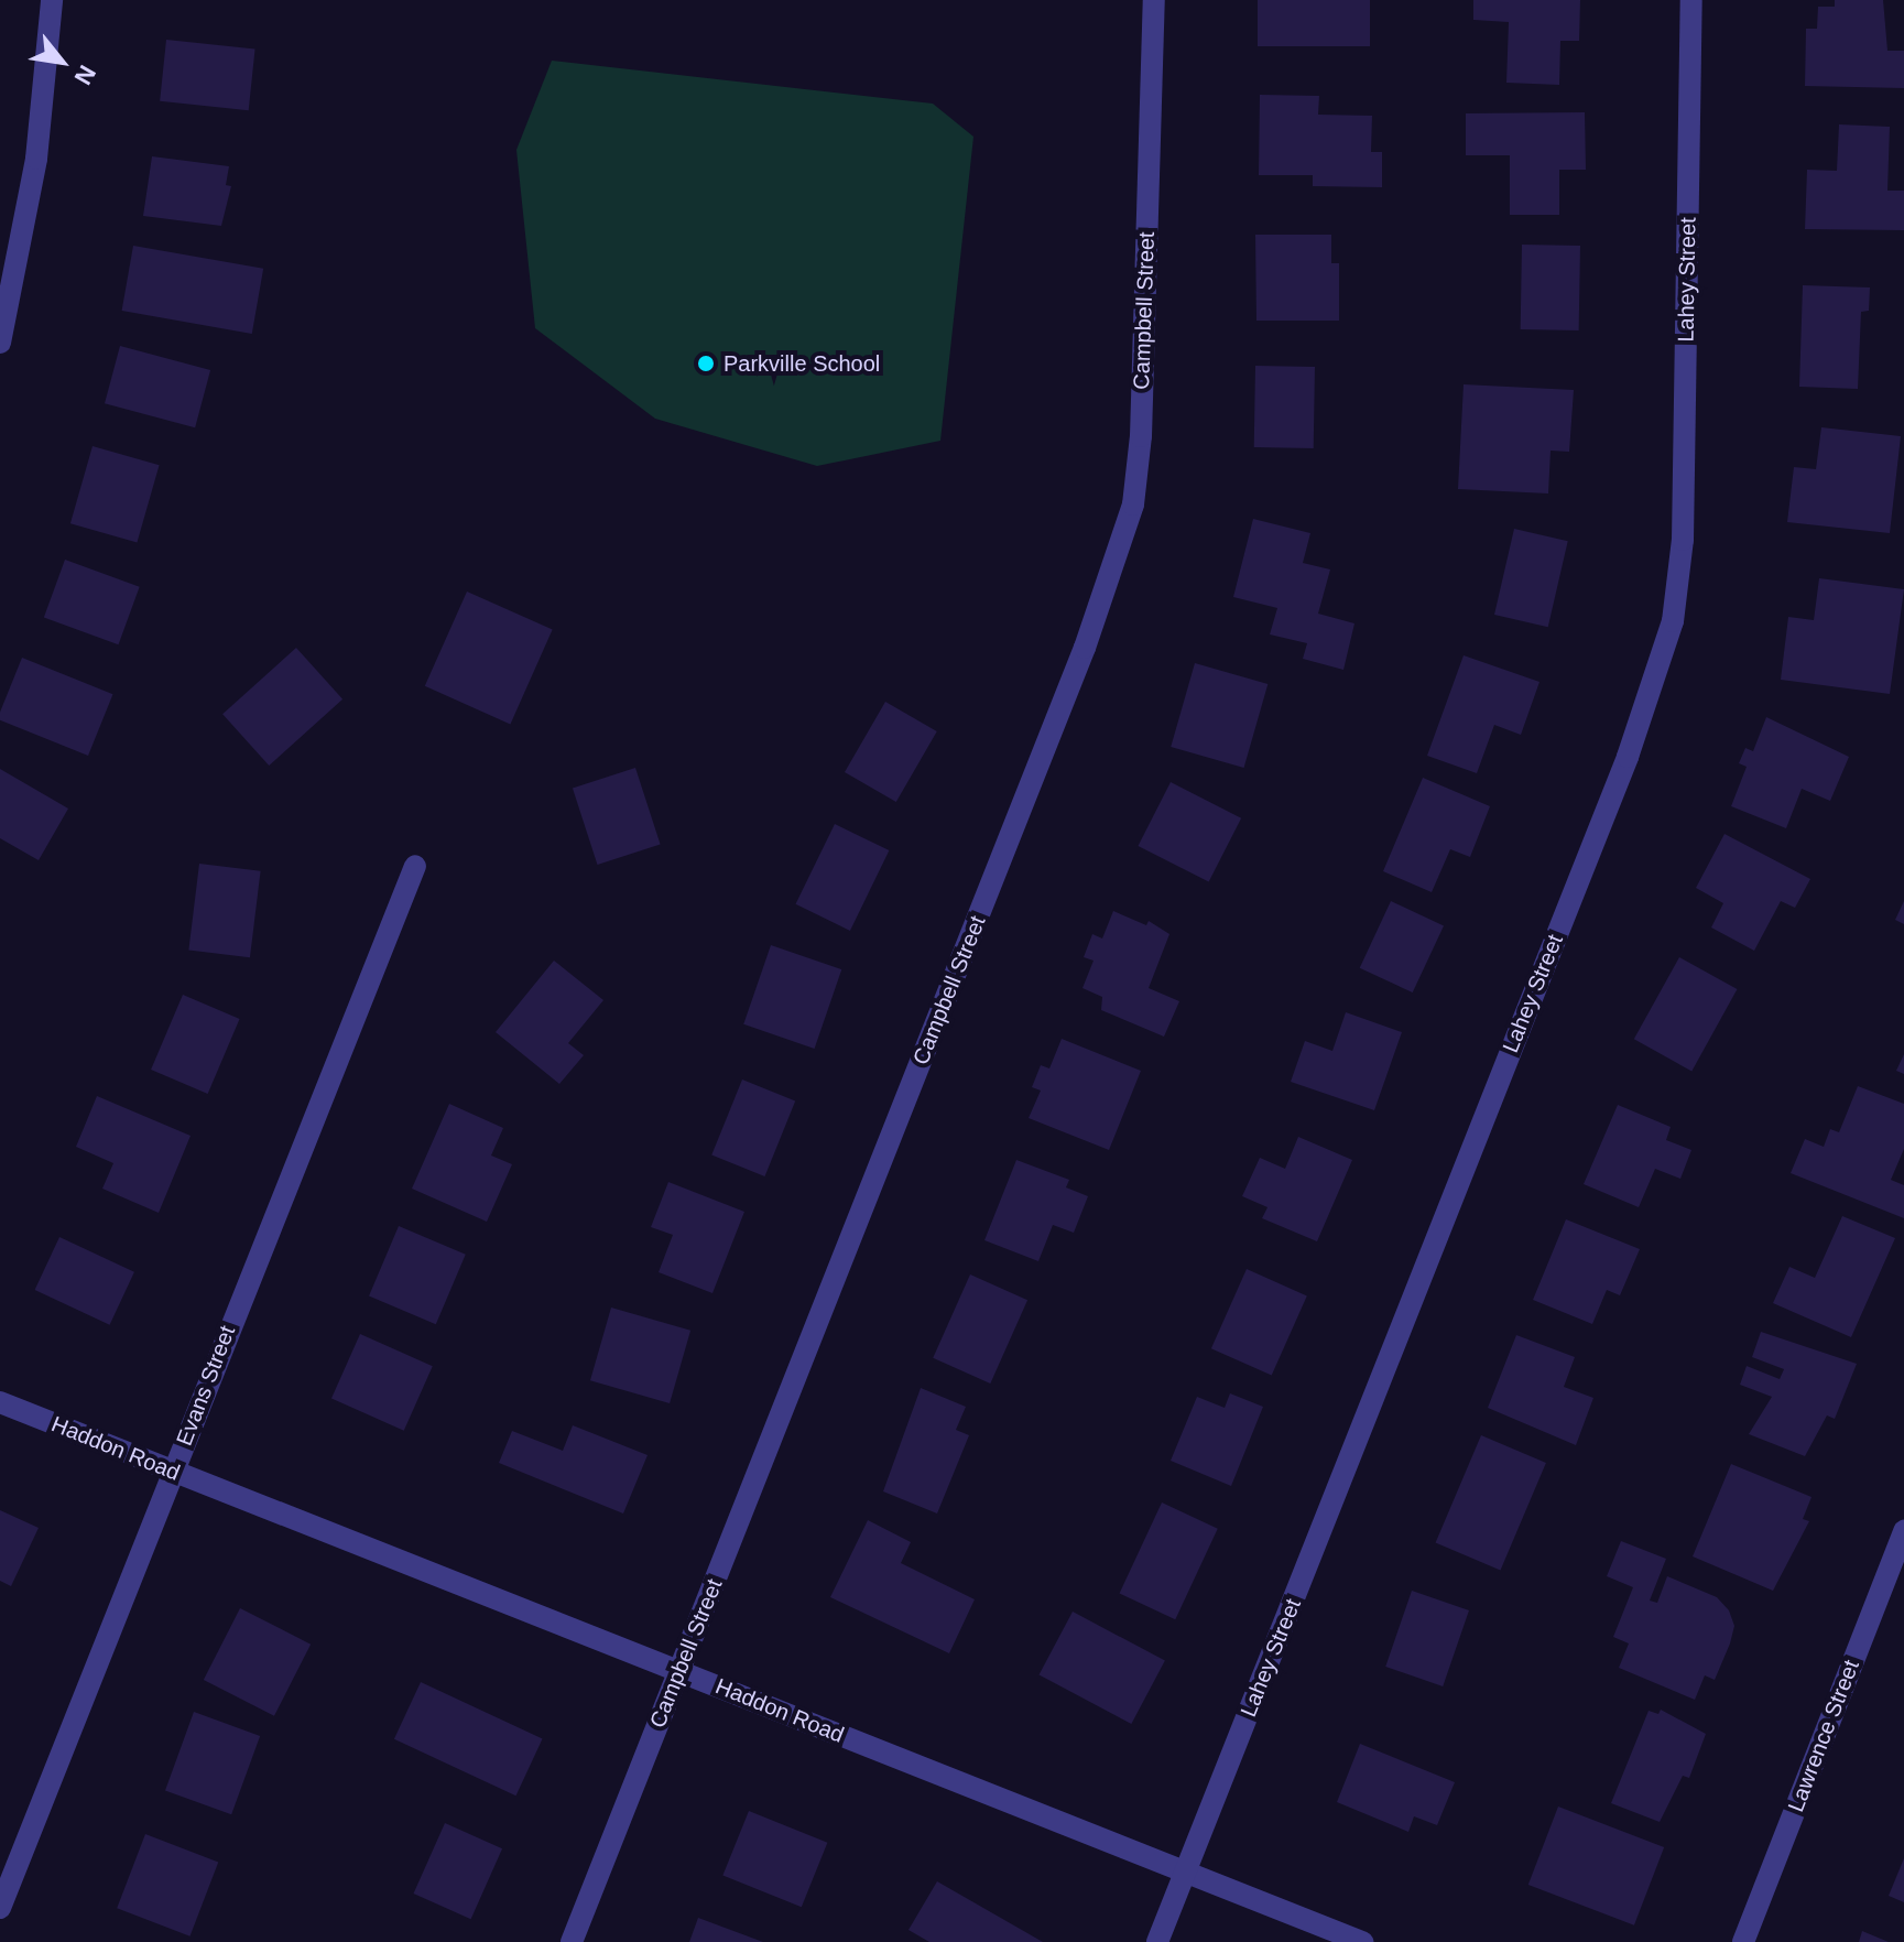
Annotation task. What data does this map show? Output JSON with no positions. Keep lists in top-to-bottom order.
{
  "streets": {
    "street": [
      "Lahey Street",
      "Campbell Street",
      "Evans Street",
      "Haddon Road",
      "Lawrence Street"
    ]
  },
  "crossings": [
    ["Lahey Street", "Haddon Road"],
    ["Campbell Street", "Haddon Road"],
    ["Evans Street", "Haddon Road"]
  ],
  "places": ["Parkville School"],
  "north": "bottom right"
}
